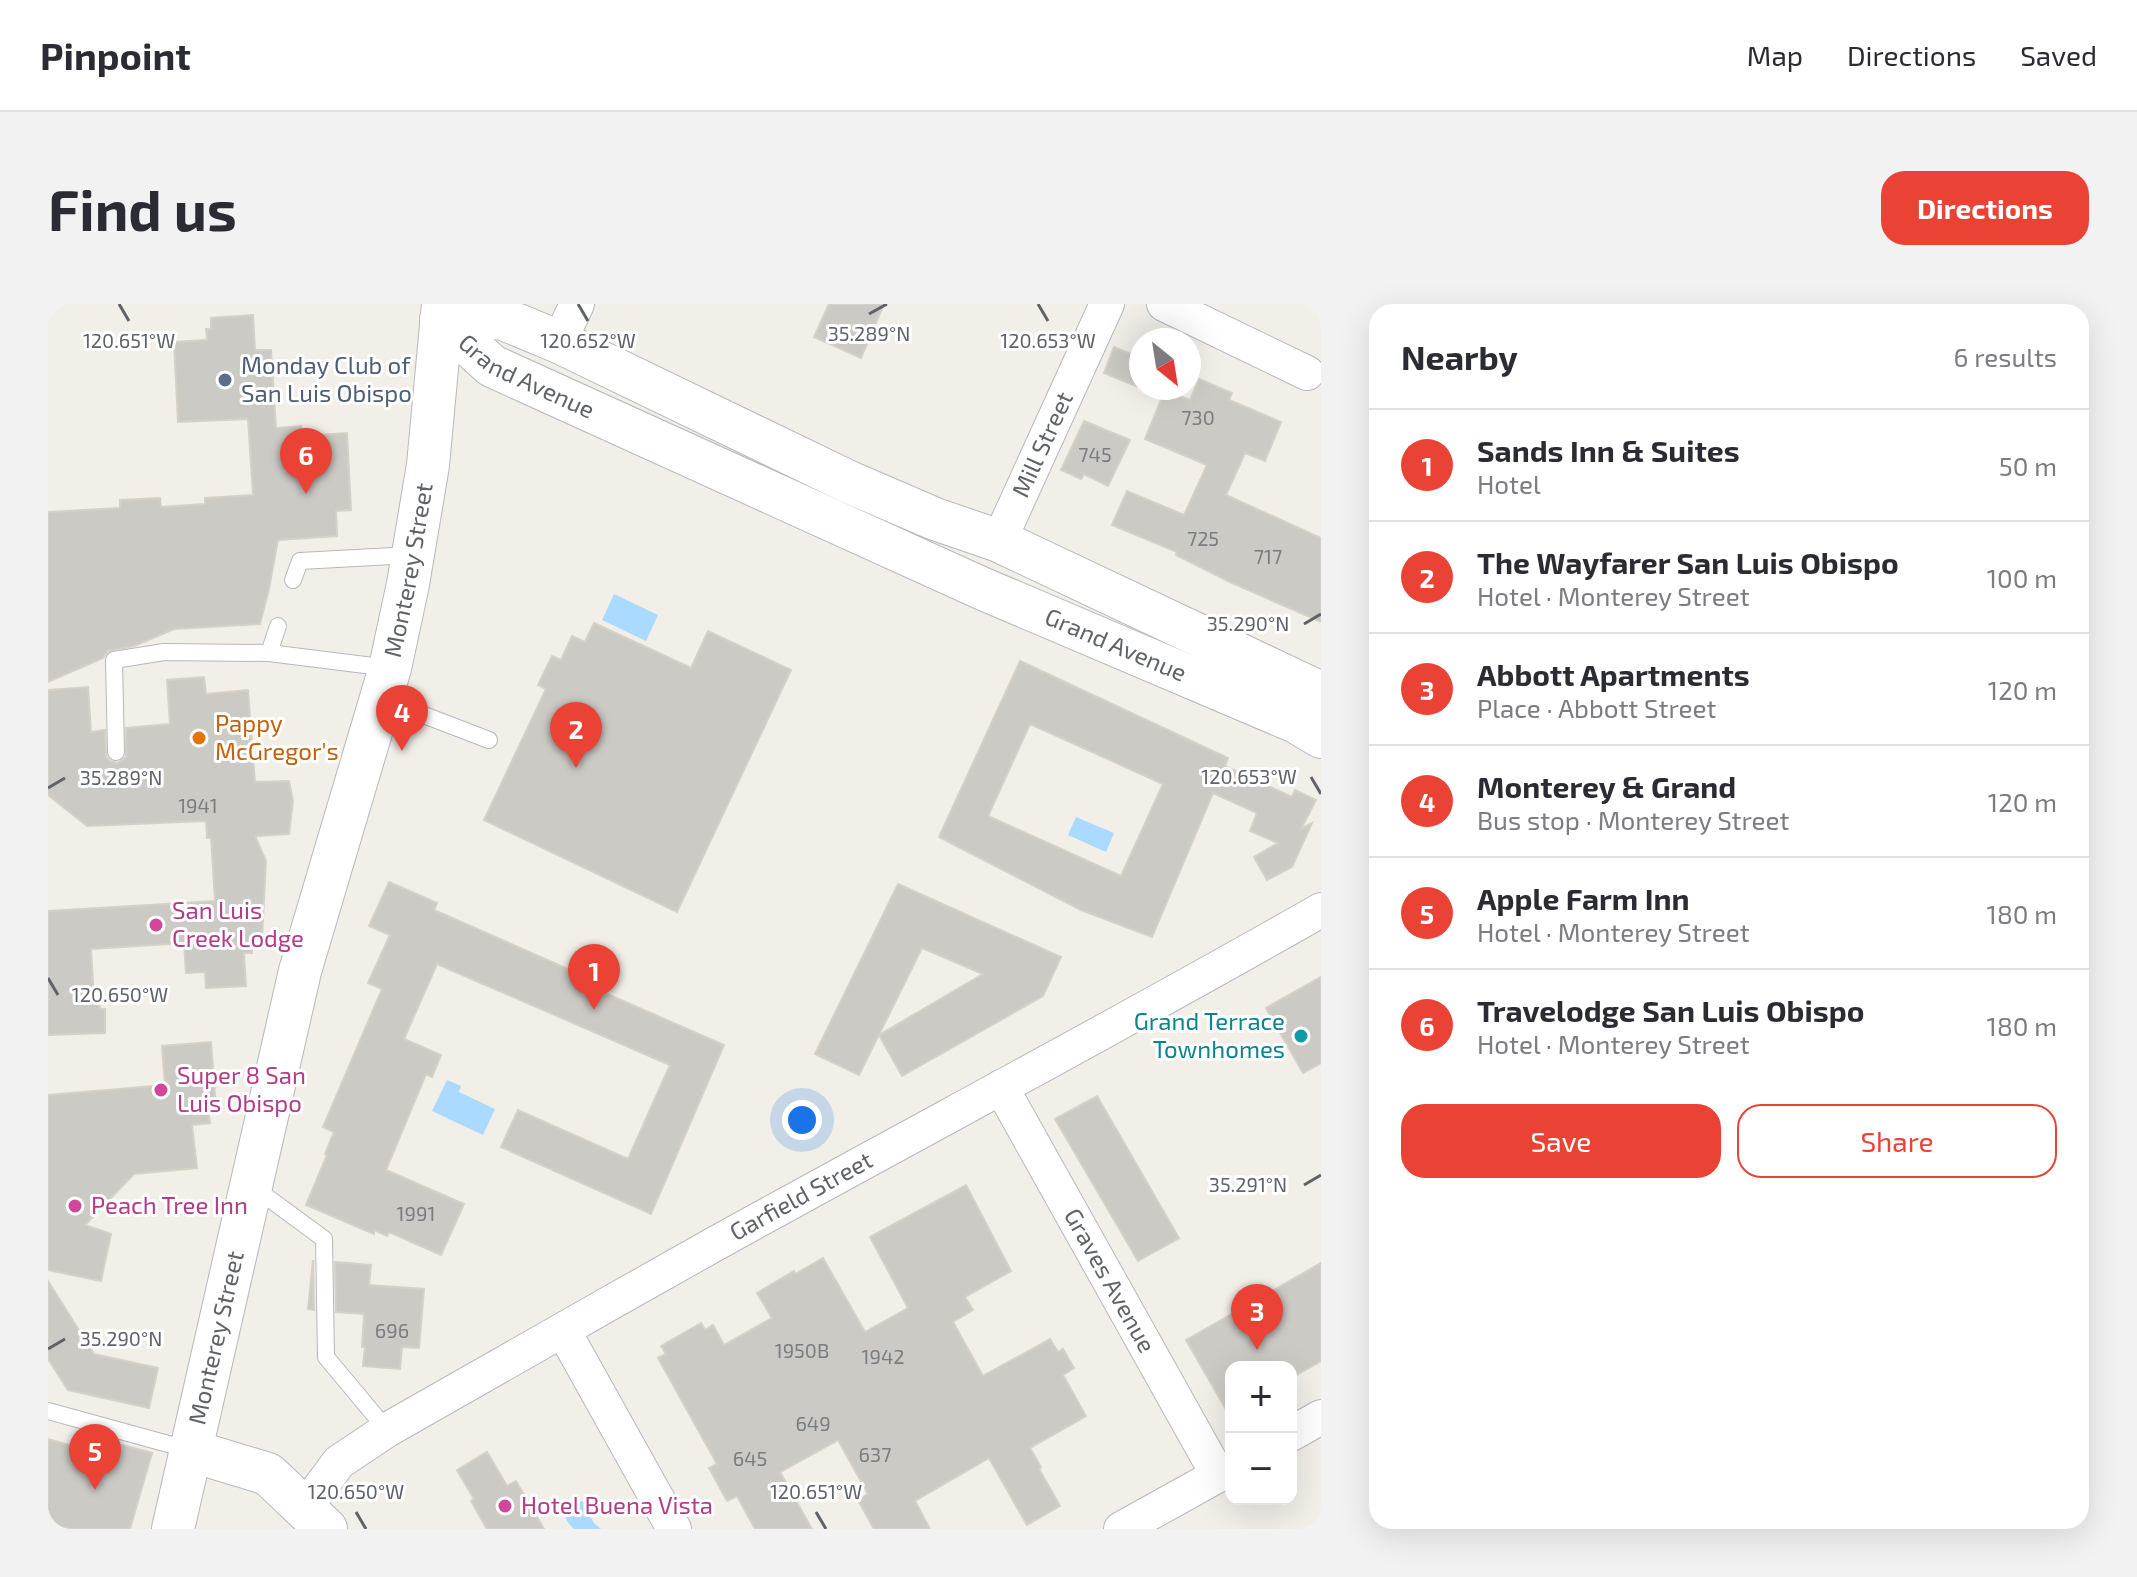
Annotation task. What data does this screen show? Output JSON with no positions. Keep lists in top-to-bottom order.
{
  "streets": {
    "street": [
      "Grand Avenue",
      "Mill Street",
      "Monterey Street",
      "Garfield Street",
      "Graves Avenue"
    ]
  },
  "crossings": [
    ["Grand Avenue", "Mill Street"],
    ["Grand Avenue", "Monterey Street"],
    ["Garfield Street", "Graves Avenue"]
  ],
  "places": [
    "Monday Club of San Luis Obispo",
    "Pappy McGregor's",
    "San Luis Creek Lodge",
    "Grand Terrace Townhomes",
    "Super 8 San Luis Obispo",
    "Peach Tree Inn",
    "Hotel Buena Vista"
  ],
  "house_numbers": [
    "730",
    "745",
    "725",
    "717",
    "1941",
    "1991",
    "696",
    "1950B",
    "1942",
    "649",
    "637",
    "645"
  ],
  "north": "bottom right",
  "page": {
    "header": "Pinpoint",
    "nav": ["Map", "Directions", "Saved"],
    "buttons": [
      "Directions",
      ["Save", "Share"]
    ],
    "title": "Find us",
    "heading": ["Nearby", "6 results"],
    "list": [
      {
        "mark": "1",
        "name": "Sands Inn & Suites",
        "note": "Hotel",
        "value": "50 m"
      },
      {
        "mark": "2",
        "name": "The Wayfarer San Luis Obispo",
        "note": "Hotel · Monterey Street",
        "value": "100 m"
      },
      {
        "mark": "3",
        "name": "Abbott Apartments",
        "note": "Place · Abbott Street",
        "value": "120 m"
      },
      {
        "mark": "4",
        "name": "Monterey & Grand",
        "note": "Bus stop · Monterey Street",
        "value": "120 m"
      },
      {
        "mark": "5",
        "name": "Apple Farm Inn",
        "note": "Hotel · Monterey Street",
        "value": "180 m"
      },
      {
        "mark": "6",
        "name": "Travelodge San Luis Obispo",
        "note": "Hotel · Monterey Street",
        "value": "180 m"
      }
    ],
    "pins": [
      "6",
      "4",
      "2",
      "1",
      "3",
      "5"
    ],
    "map_buttons": ["+", "−"]
  },
  "coordinates": [
    "35.289°N",
    "120.653°W",
    "120.651°W",
    "120.652°W",
    "35.290°N",
    "120.650°W",
    "35.291°N"
  ]
}
